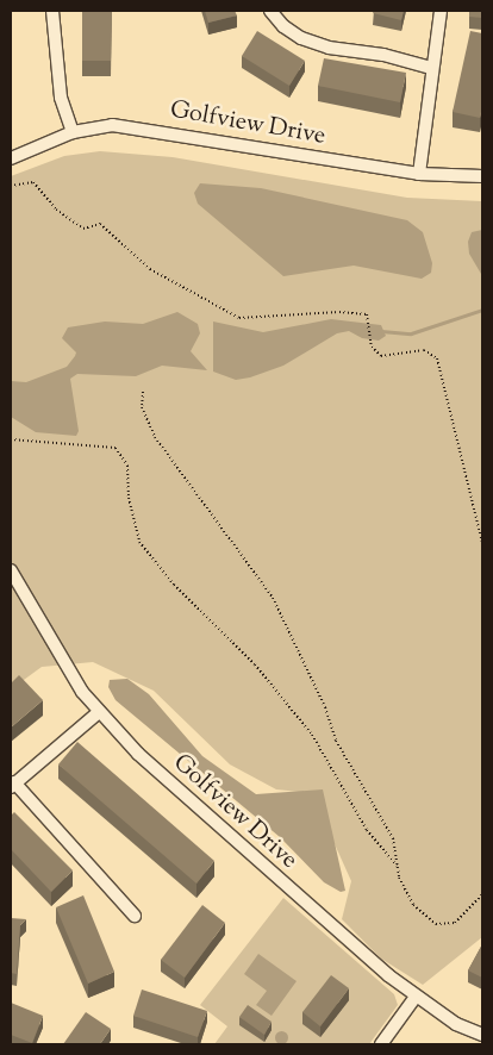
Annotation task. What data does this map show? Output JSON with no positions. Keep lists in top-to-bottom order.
{
  "streets": {
    "street": ["Golfview Drive"]
  }
}
